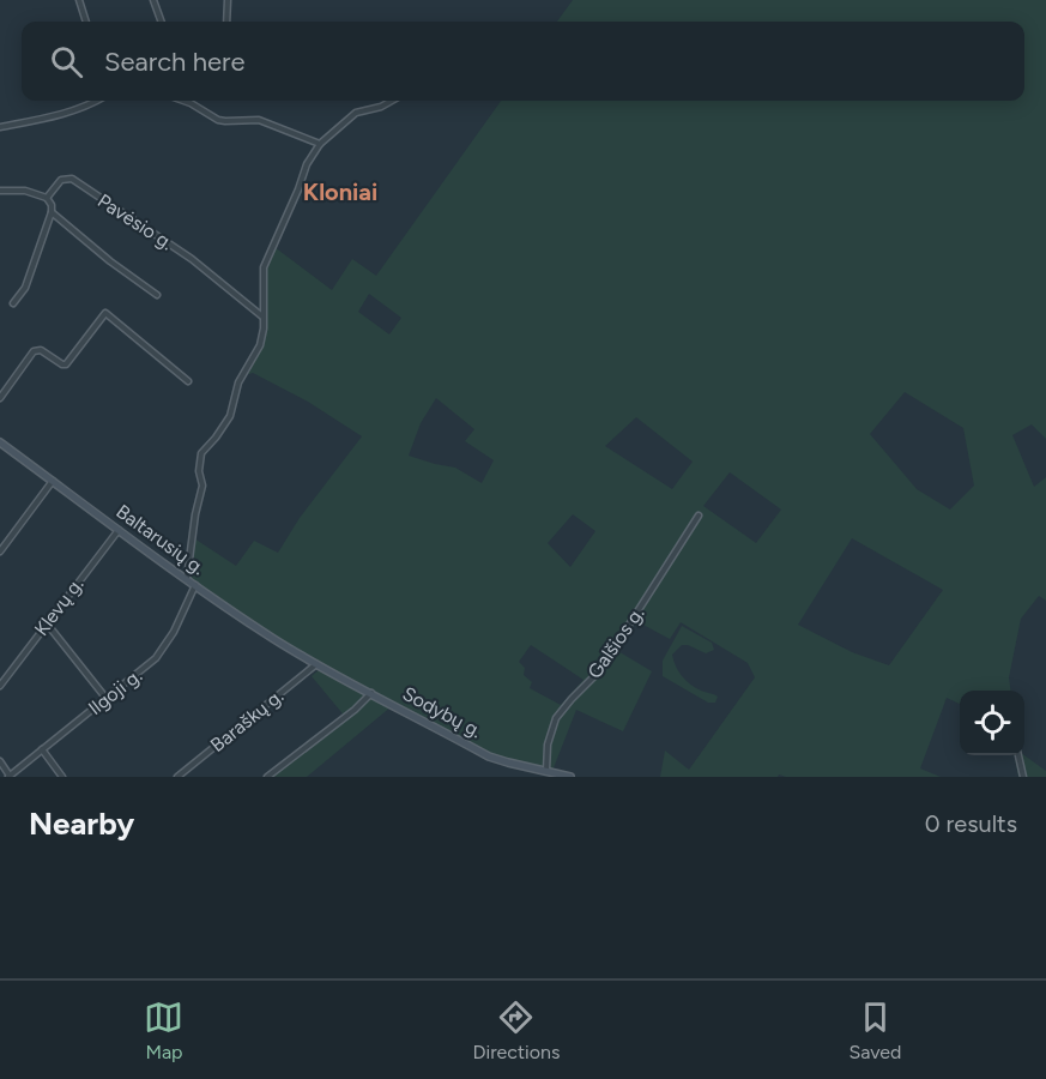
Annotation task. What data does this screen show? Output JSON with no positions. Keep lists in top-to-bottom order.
{
  "streets": {
    "main road": ["Baltarusių g.", "Sodybų g."],
    "street": [
      "Pavėsio g.",
      "Klevų g.",
      "Galšios g.",
      "Ilgoji g.",
      "Baraškų g."
    ]
  },
  "crossings": [
    ["Baltarusių g.", "Klevų g."],
    ["Baltarusių g.", "Ilgoji g."],
    ["Baltarusių g.", "Sodybų g."],
    ["Galšios g.", "Sodybų g."],
    ["Sodybų g.", "Baraškų g."]
  ],
  "districts": ["Kloniai"],
  "page": {
    "search": "Search here",
    "heading": ["Nearby", "0 results"],
    "nav": ["Map", "Directions", "Saved"]
  }
}
